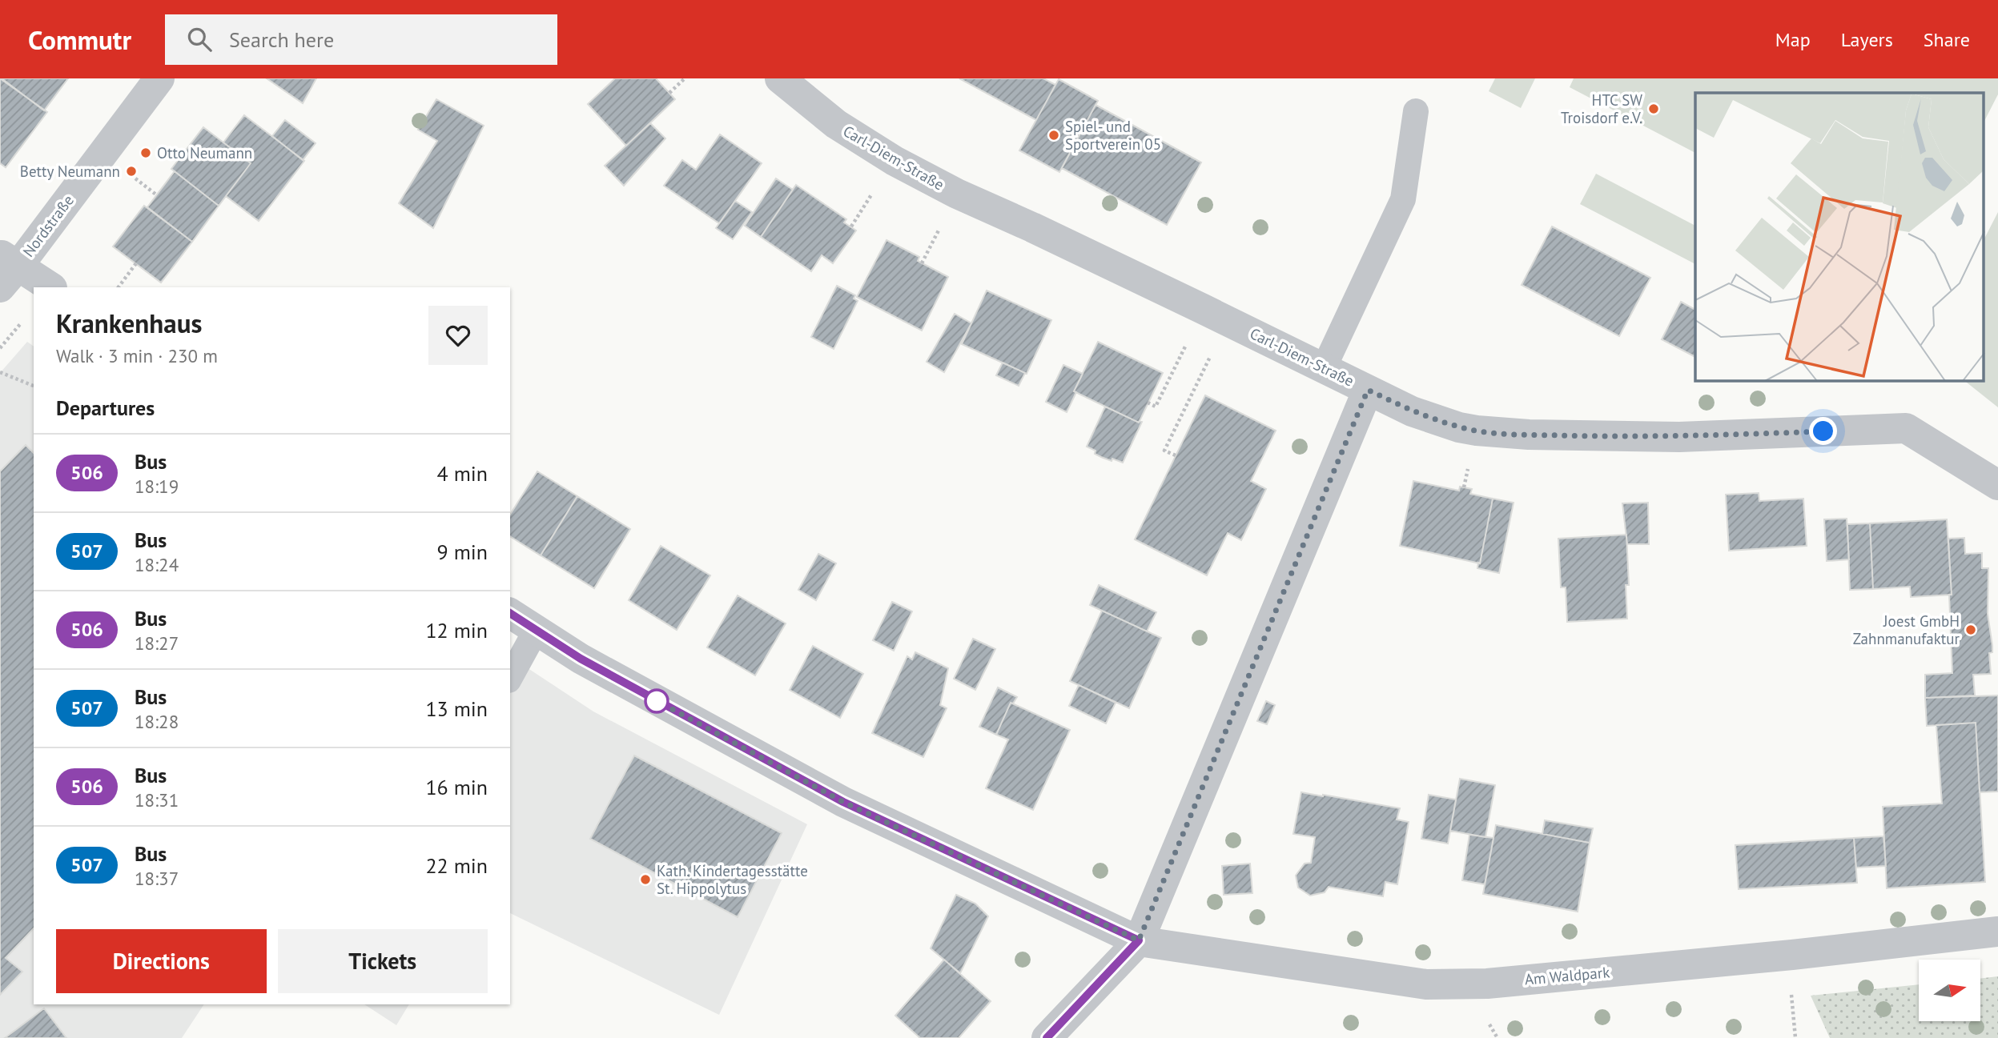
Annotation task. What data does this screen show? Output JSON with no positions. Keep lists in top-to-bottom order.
{
  "streets": {
    "street": ["Carl-Diem-Straße", "Nordstraße", "Am Waldpark"]
  },
  "places": [
    "HTC SW Troisdorf e.V.",
    "Spiel- und Sportverein 05",
    "Otto Neumann",
    "Betty Neumann",
    "Joest GmbH Zahnmanufaktur",
    "Kath. Kindertagesstätte St. Hippolytus"
  ],
  "lines": ["bus line 506"],
  "north": "right",
  "page": {
    "header": "Commutr",
    "search": "Search here",
    "nav": ["Map", "Layers", "Share"],
    "heading": [
      ["Krankenhaus", "Walk · 3 min · 230 m"],
      "Departures"
    ],
    "list": [
      {
        "mark": "506",
        "name": "Bus",
        "note": "18:19",
        "value": "4 min"
      },
      {
        "mark": "507",
        "name": "Bus",
        "note": "18:24",
        "value": "9 min"
      },
      {
        "mark": "506",
        "name": "Bus",
        "note": "18:27",
        "value": "12 min"
      },
      {
        "mark": "507",
        "name": "Bus",
        "note": "18:28",
        "value": "13 min"
      },
      {
        "mark": "506",
        "name": "Bus",
        "note": "18:31",
        "value": "16 min"
      },
      {
        "mark": "507",
        "name": "Bus",
        "note": "18:37",
        "value": "22 min"
      }
    ],
    "buttons": ["Directions", "Tickets"]
  }
}
